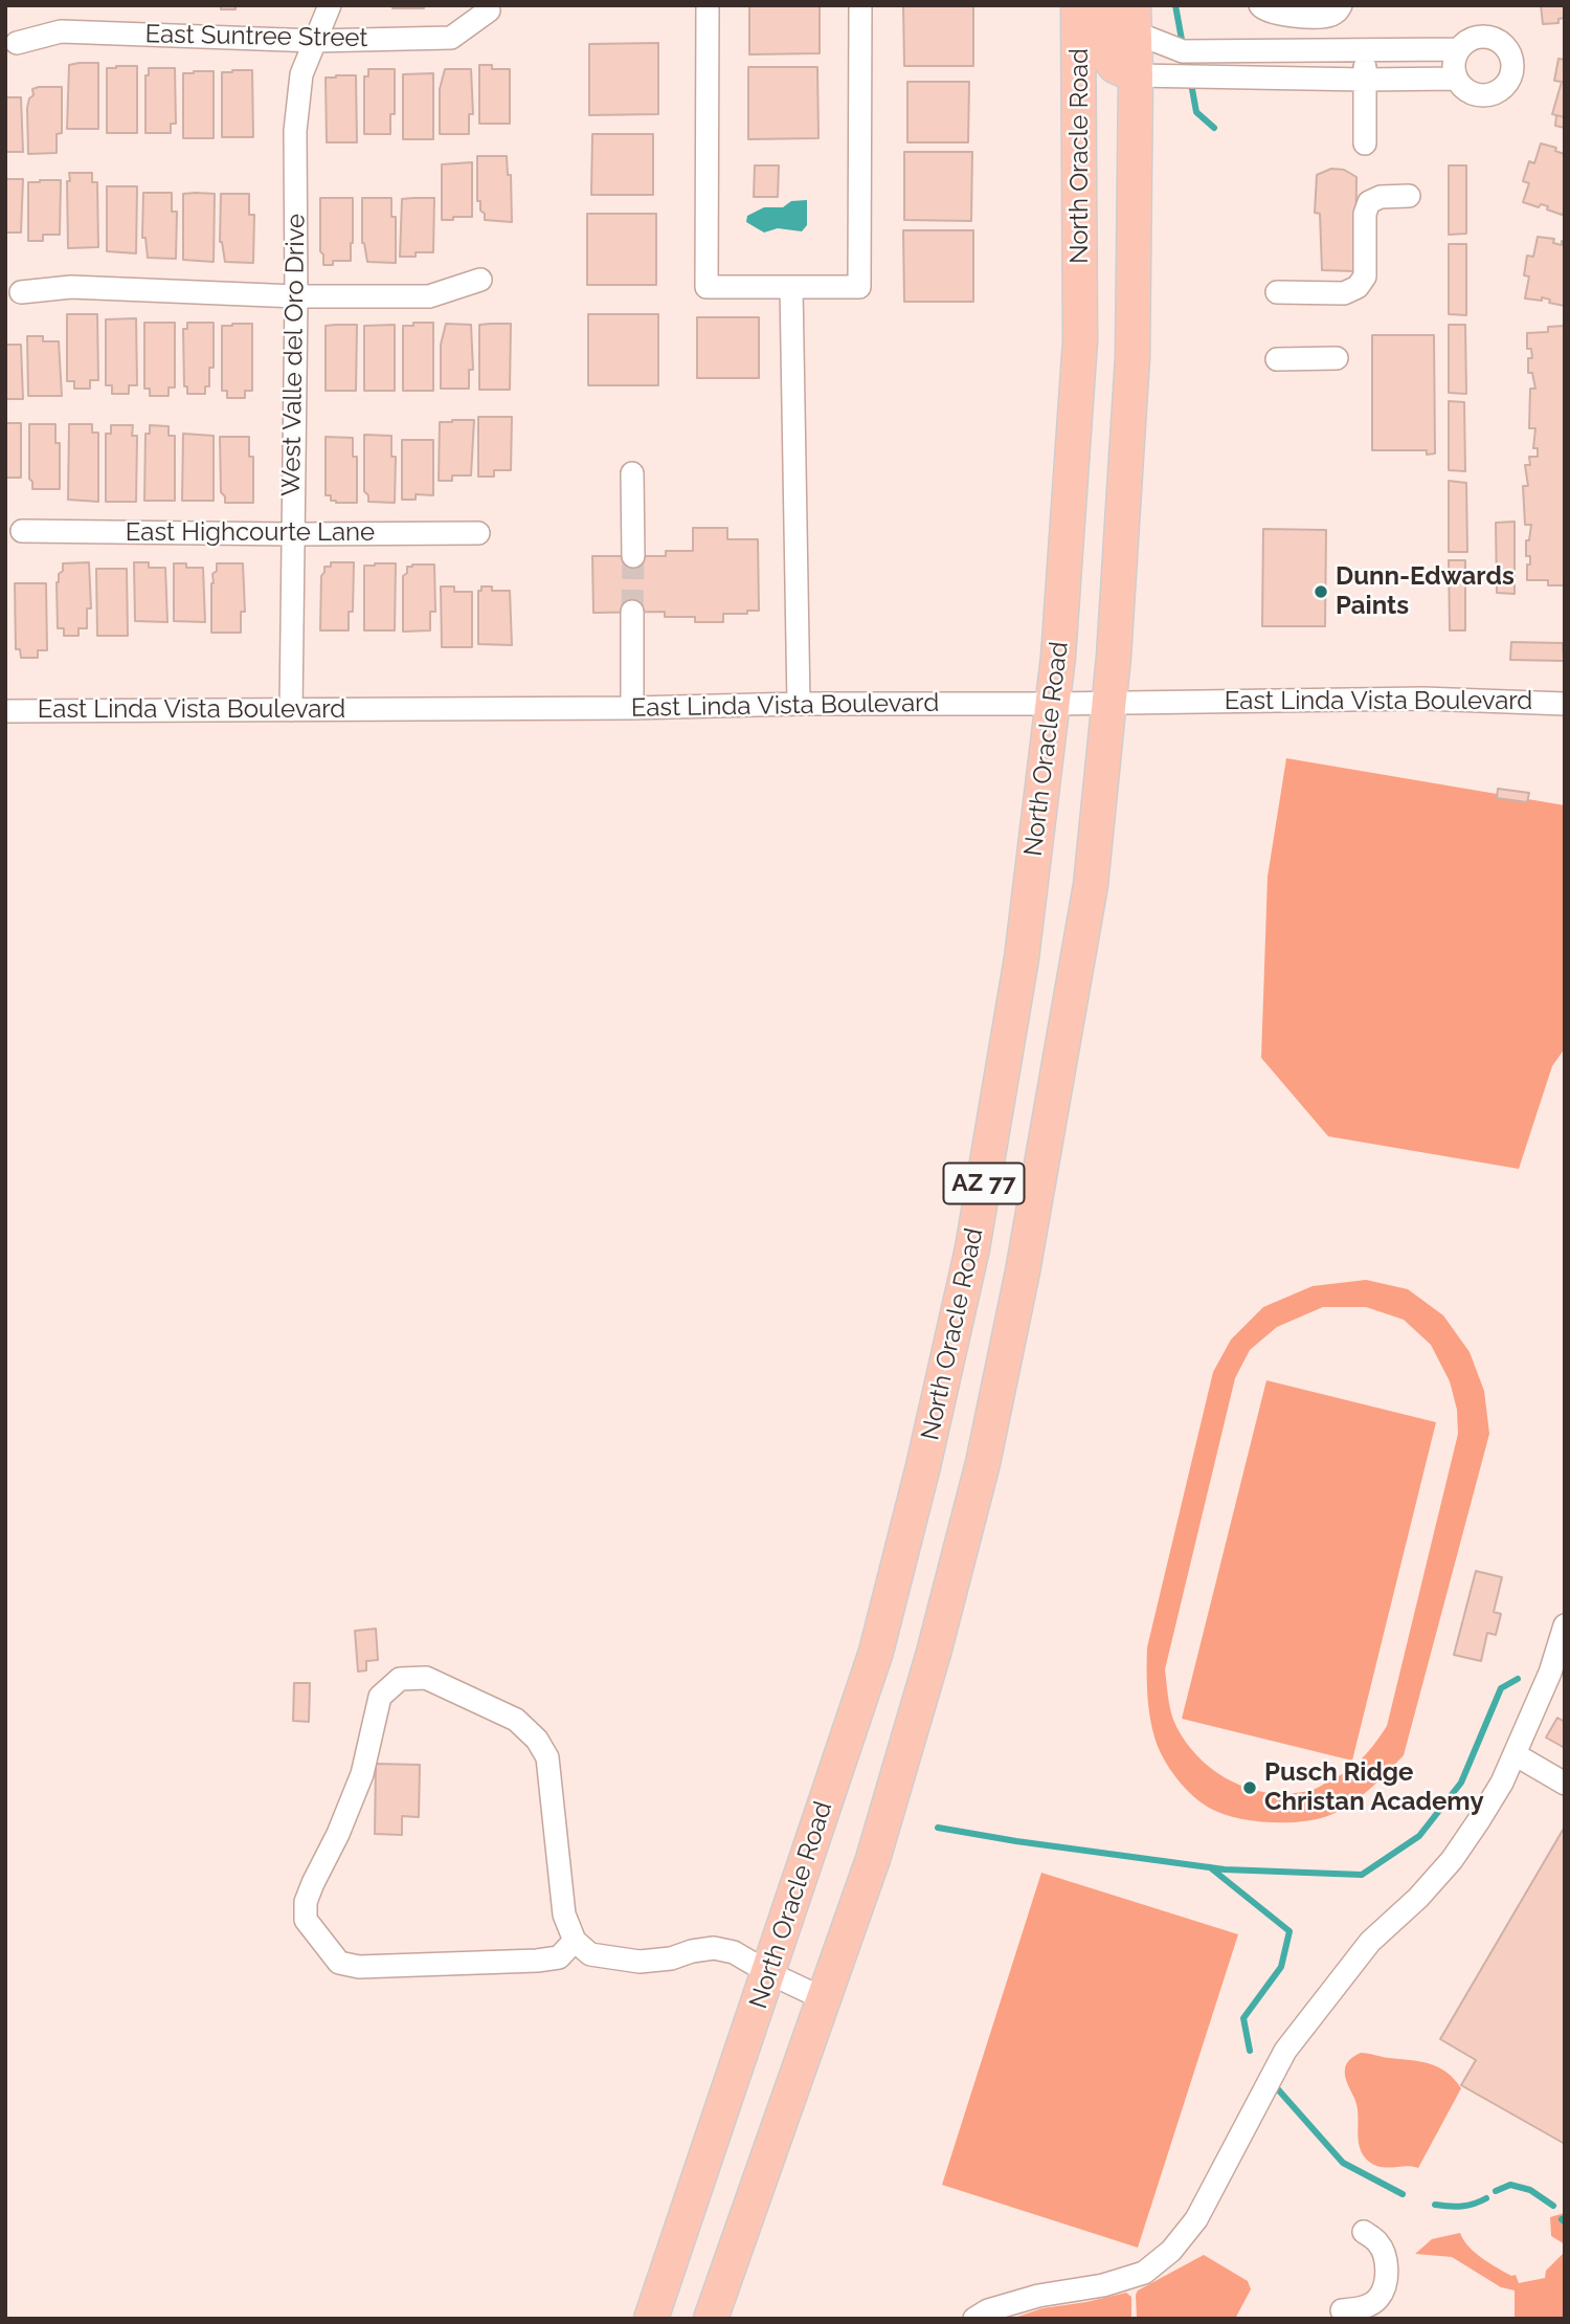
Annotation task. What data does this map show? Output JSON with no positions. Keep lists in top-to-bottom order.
{
  "streets": {
    "highway": ["North Oracle Road", "AZ 77"],
    "street": [
      "East Suntree Street",
      "West Valle del Oro Drive",
      "East Highcourte Lane",
      "East Linda Vista Boulevard"
    ]
  },
  "crossings": [
    ["East Suntree Street", "West Valle del Oro Drive"],
    ["North Oracle Road", "East Linda Vista Boulevard"],
    ["West Valle del Oro Drive", "East Highcourte Lane"],
    ["West Valle del Oro Drive", "East Linda Vista Boulevard"],
    ["East Linda Vista Boulevard", "AZ 77"]
  ],
  "places": ["Dunn-Edwards Paints", "Pusch Ridge Christan Academy"]
}
